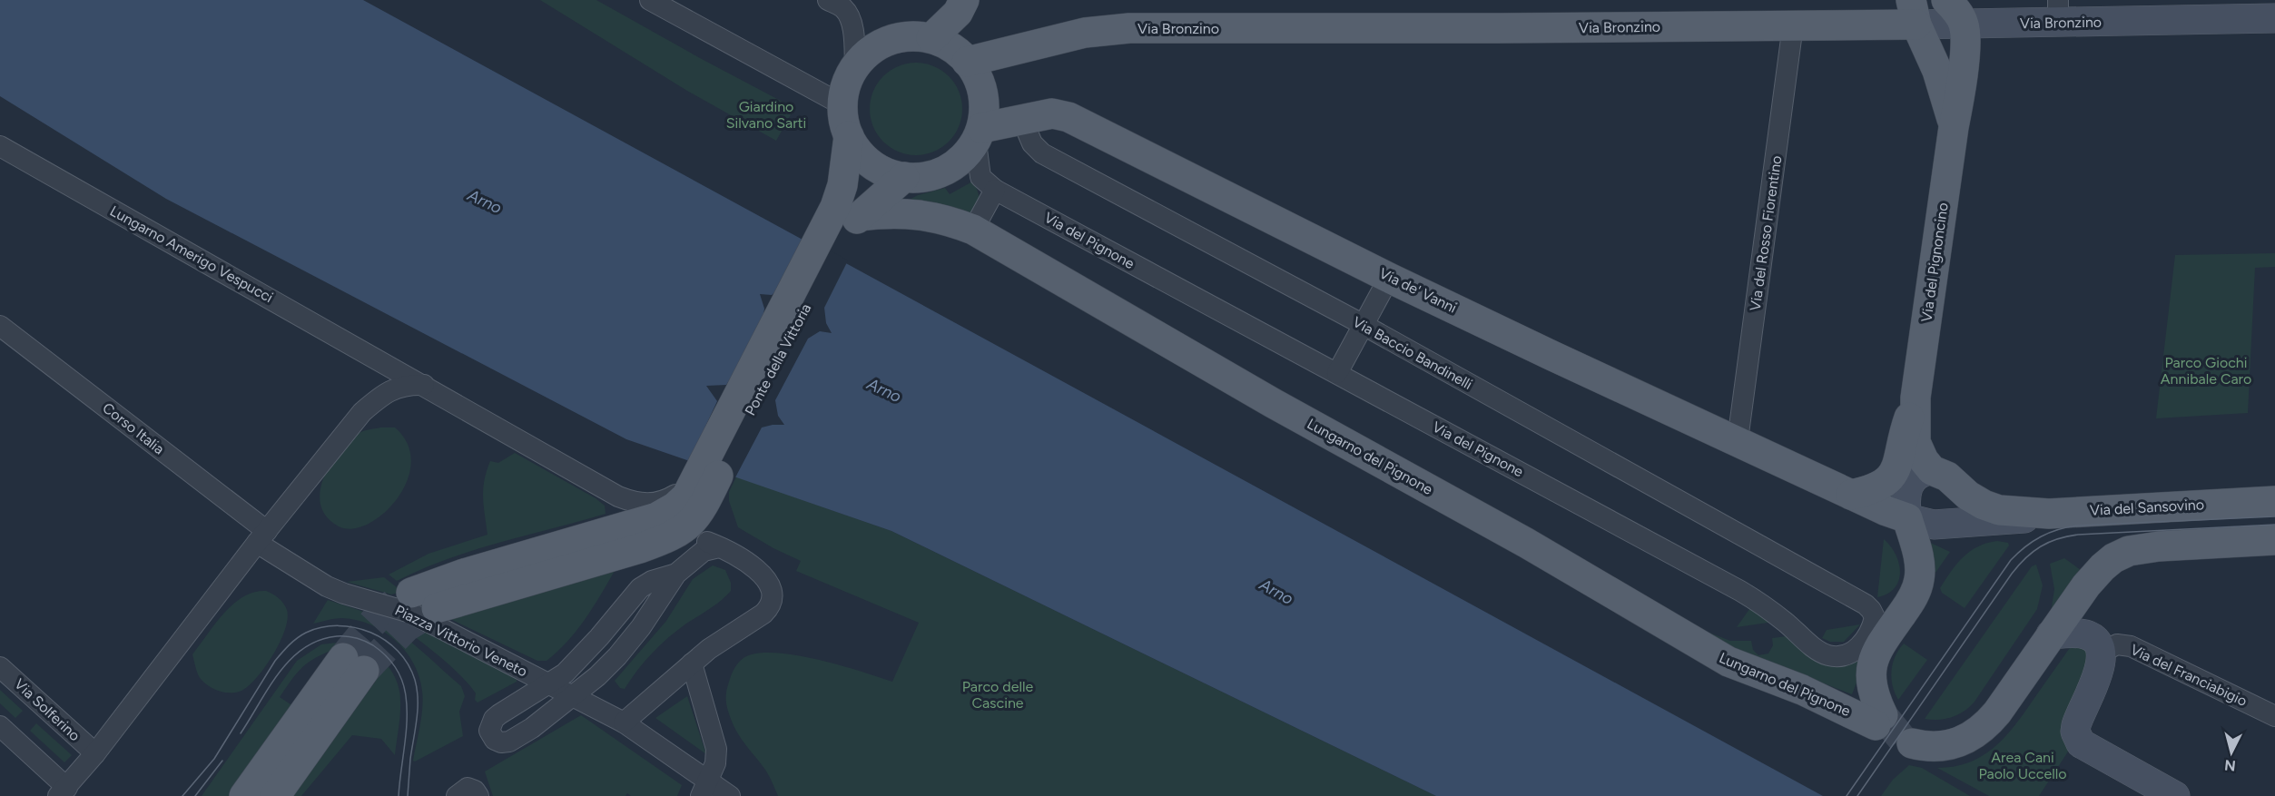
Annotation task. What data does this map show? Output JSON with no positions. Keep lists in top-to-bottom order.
{
  "streets": {
    "main road": [
      "Via Bronzino",
      "Via del Pignoncino",
      "Via de' Vanni",
      "Ponte della Vittoria",
      "Lungarno del Pignone",
      "Via del Sansovino",
      "Piazza Vittorio Veneto"
    ],
    "street": [
      "Via del Rosso Fiorentino",
      "Via del Pignone",
      "Lungarno Amerigo Vespucci",
      "Via Baccio Bandinelli",
      "Corso Italia",
      "Via del Franciabigio",
      "Via Solferino"
    ]
  },
  "crossings": [
    ["Via Bronzino", "Via del Rosso Fiorentino"],
    ["Via Bronzino", "Via del Pignoncino"],
    ["Via Bronzino", "Via de' Vanni"],
    ["Via del Rosso Fiorentino", "Via de' Vanni"],
    ["Via del Pignone", "Via Baccio Bandinelli"],
    ["Via de' Vanni", "Via Baccio Bandinelli"],
    ["Via de' Vanni", "Lungarno del Pignone"],
    ["Ponte della Vittoria", "Lungarno del Pignone"],
    ["Ponte della Vittoria", "Piazza Vittorio Veneto"],
    ["Corso Italia", "Piazza Vittorio Veneto"]
  ],
  "water": ["Arno"],
  "parks": [
    "Giardino Silvano Sarti",
    "Parco Giochi Annibale Caro",
    "Parco delle Cascine",
    "Area Cani Paolo Uccello"
  ],
  "north": "bottom"
}
